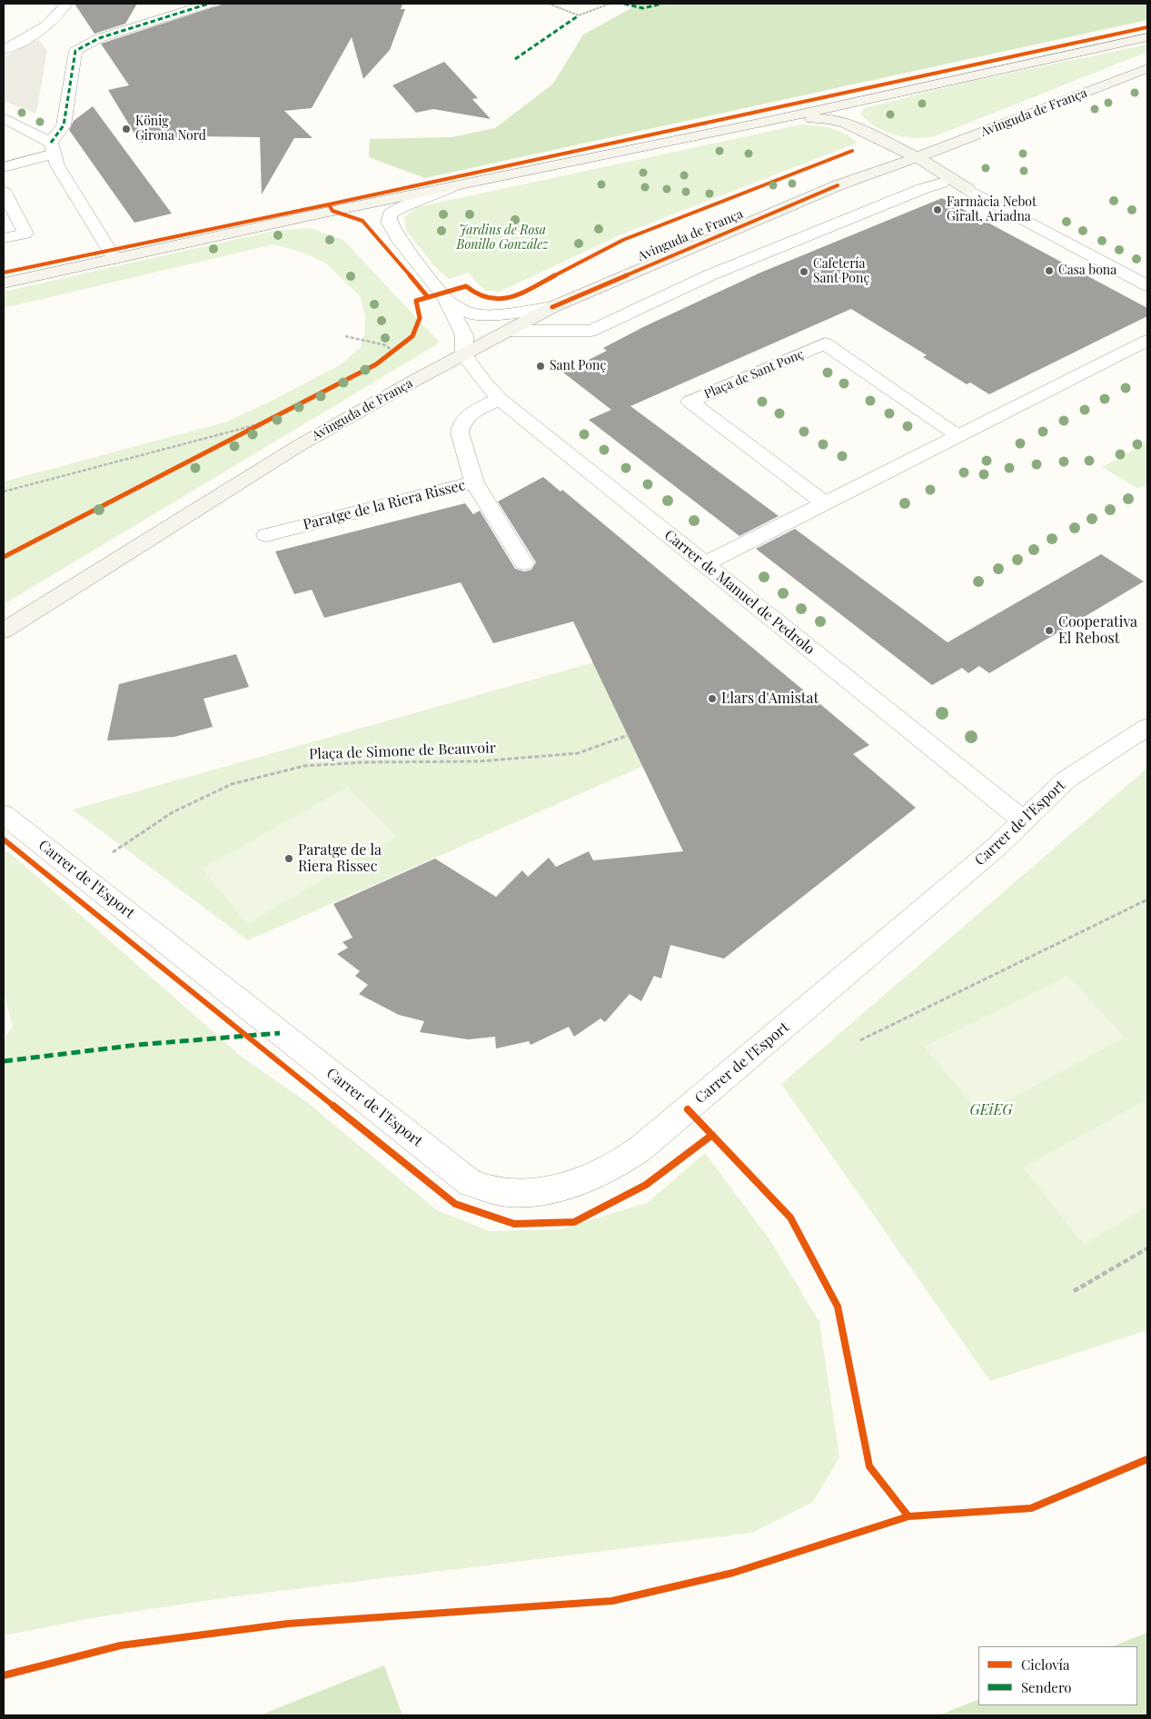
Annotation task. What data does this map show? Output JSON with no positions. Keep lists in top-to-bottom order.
{
  "streets": {
    "main road": ["Avinguda de França"],
    "street": [
      "Plaça de Sant Ponç",
      "Paratge de la Riera Rissec",
      "Carrer de Manuel de Pedrolo",
      "Carrer de l'Esport"
    ],
    "path": ["Plaça de Simone de Beauvoir"]
  },
  "crossings": [
    ["Avinguda de França", "Carrer de Manuel de Pedrolo"],
    ["Paratge de la Riera Rissec", "Carrer de Manuel de Pedrolo"],
    ["Carrer de Manuel de Pedrolo", "Carrer de l'Esport"]
  ],
  "parks": ["Jardins de Rosa Bonillo González", "GEiEG"],
  "places": [
    "König Girona Nord",
    "Farmàcia Nebot Giralt, Ariadna",
    "Casa bona",
    "Cafetería Sant Ponç",
    "Sant Ponç",
    "Cooperativa El Rebost",
    "Llars d'Amistat",
    "Paratge de la Riera Rissec"
  ],
  "legend": ["Ciclovía", "Sendero"]
}
